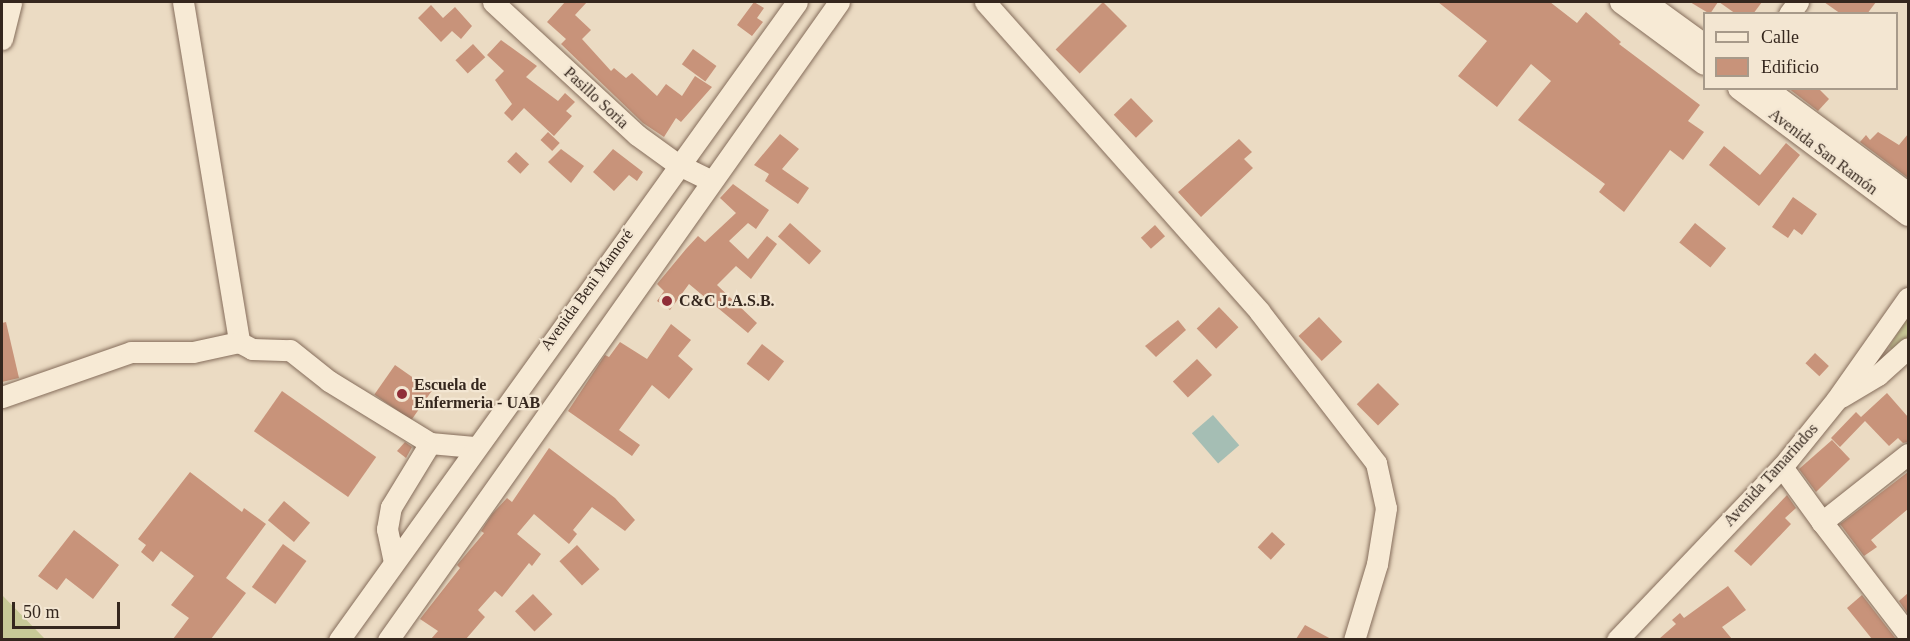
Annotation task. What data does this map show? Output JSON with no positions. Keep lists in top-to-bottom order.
{
  "streets": {
    "street": [
      "Pasillo Soria",
      "Avenida San Ramón",
      "Avenida Beni Mamoré",
      "Avenida Tamarindos"
    ]
  },
  "crossings": [
    ["Pasillo Soria", "Avenida Beni Mamoré"]
  ],
  "places": ["C&C J.A.S.B.", "Escuela de Enfermeria - UAB"],
  "legend": ["Calle", "Edificio"],
  "scale_bar": "50 m"
}
